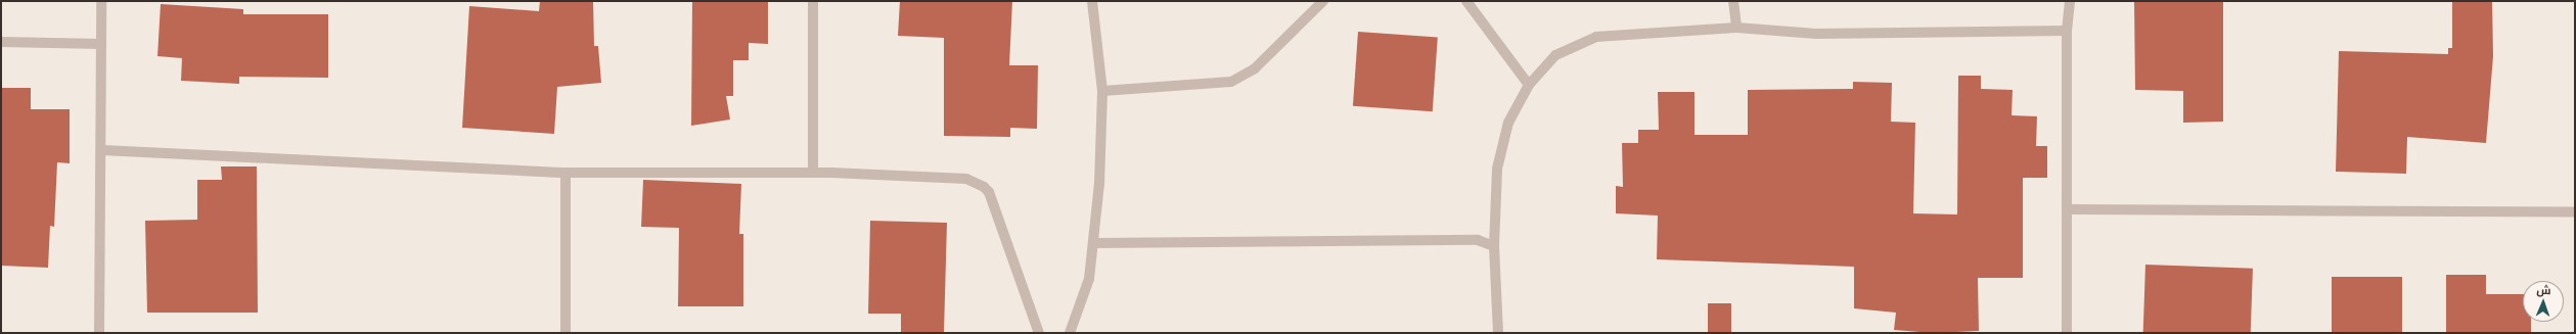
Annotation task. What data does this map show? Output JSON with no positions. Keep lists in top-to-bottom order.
{
  "north": "top"
}
